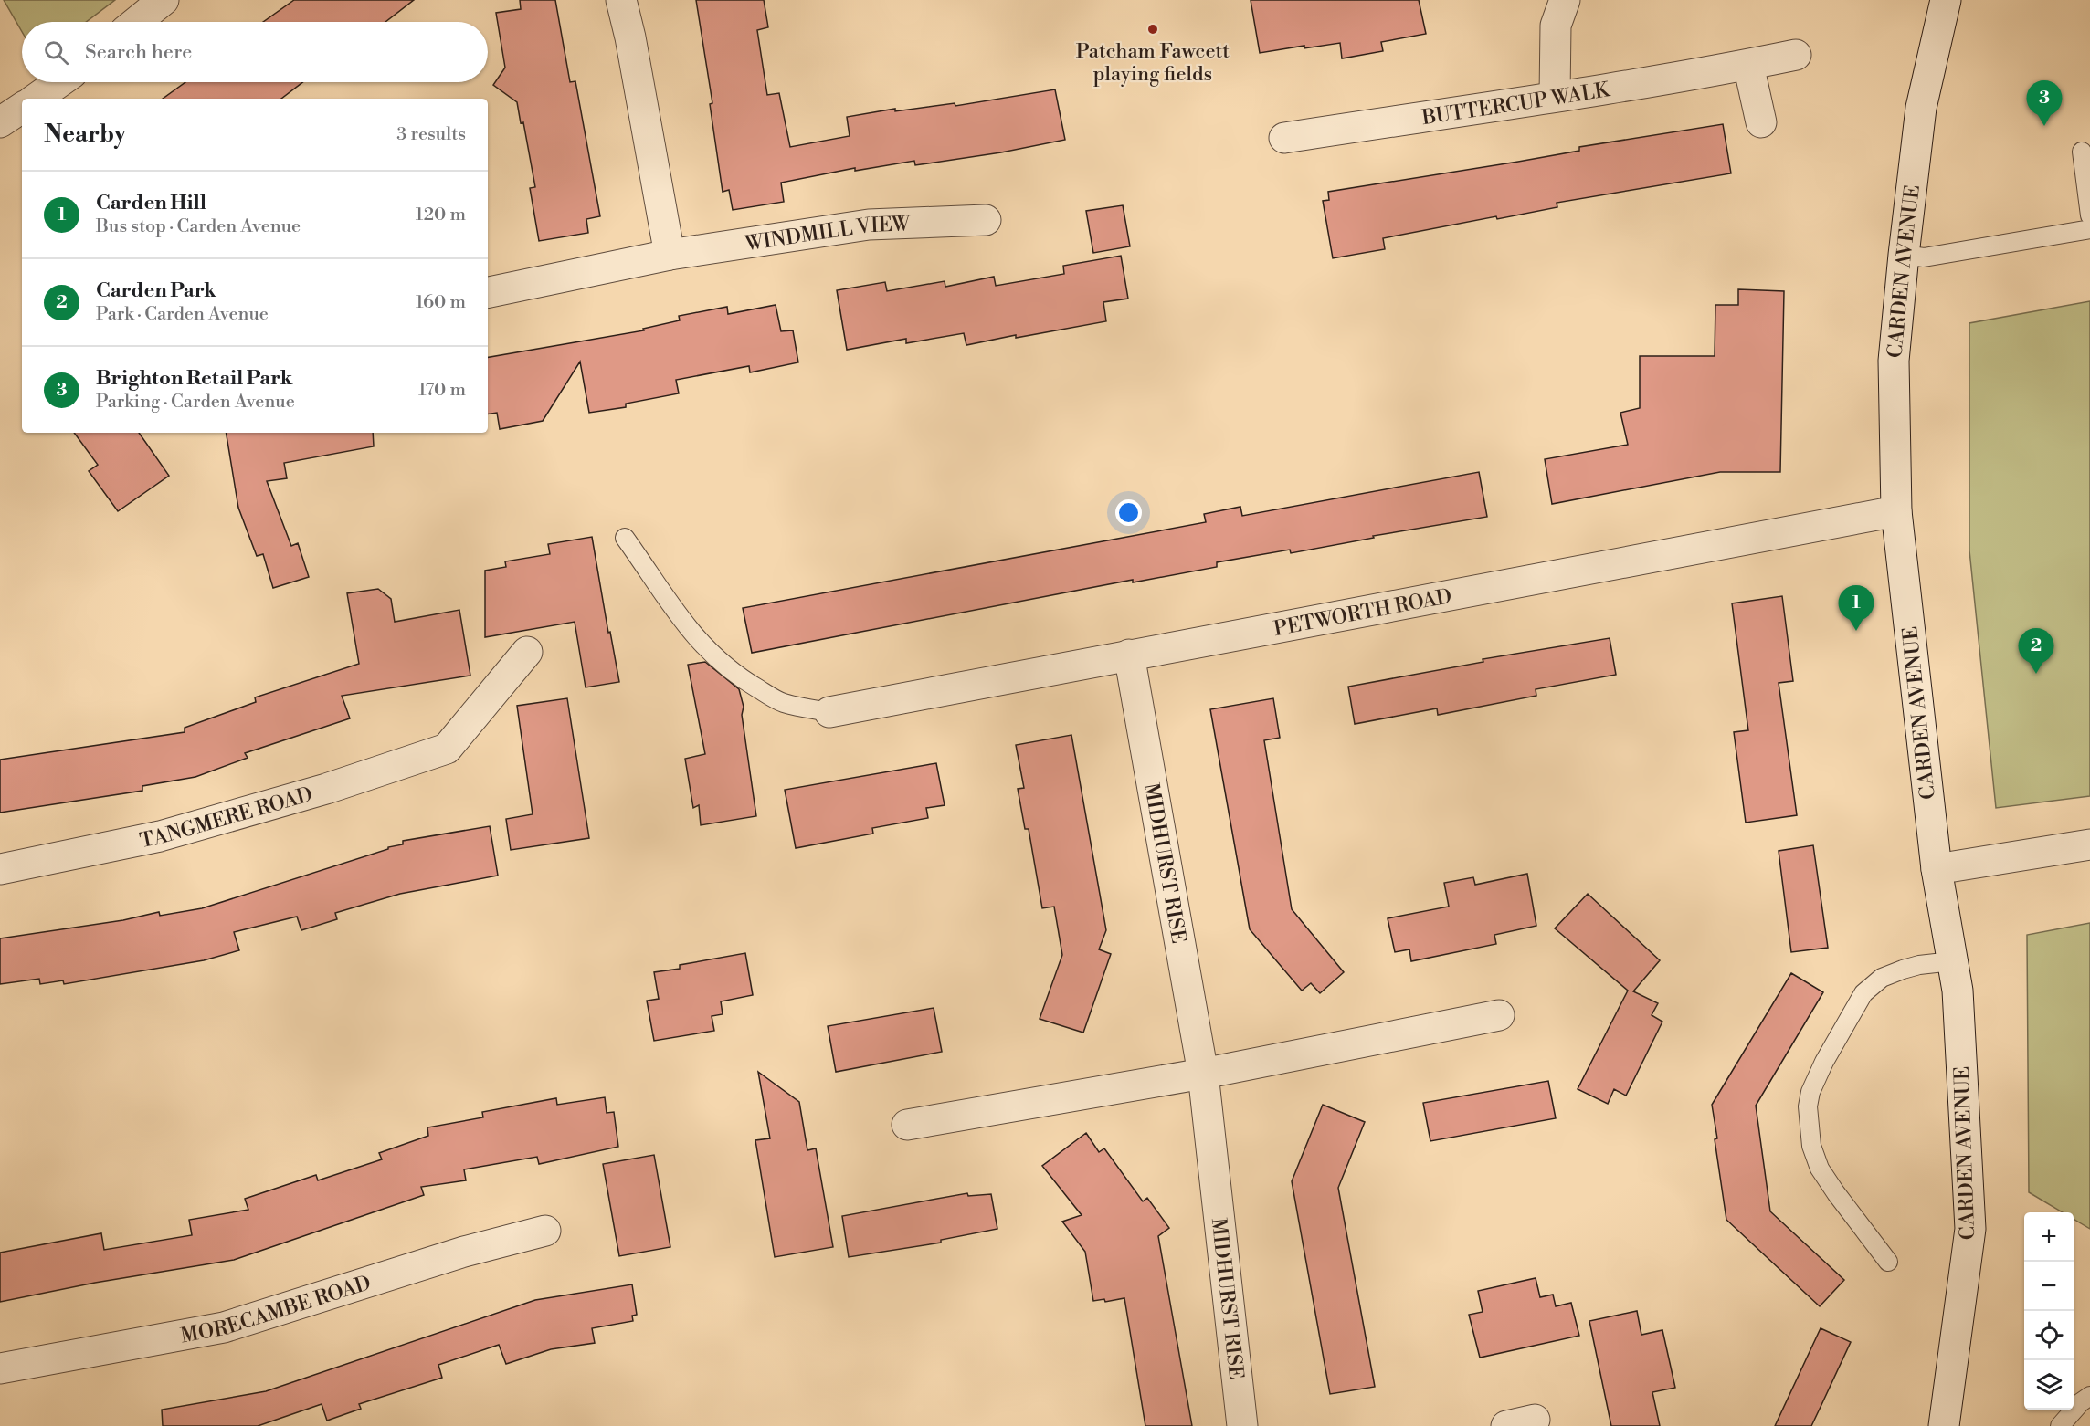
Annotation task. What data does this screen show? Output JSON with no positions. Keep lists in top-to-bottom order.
{
  "streets": {
    "street": [
      "BUTTERCUP WALK",
      "WINDMILL VIEW",
      "CARDEN AVENUE",
      "PETWORTH ROAD",
      "TANGMERE ROAD",
      "MIDHURST RISE",
      "MORECAMBE ROAD"
    ]
  },
  "crossings": [
    ["CARDEN AVENUE", "PETWORTH ROAD"],
    ["PETWORTH ROAD", "MIDHURST RISE"]
  ],
  "places": ["Patcham Fawcett playing fields"],
  "page": {
    "search": "Search here",
    "pins": ["3", "1", "2"],
    "heading": ["Nearby", "3 results"],
    "list": [
      {
        "mark": "1",
        "name": "Carden Hill",
        "note": "Bus stop · Carden Avenue",
        "value": "120 m"
      },
      {
        "mark": "2",
        "name": "Carden Park",
        "note": "Park · Carden Avenue",
        "value": "160 m"
      },
      {
        "mark": "3",
        "name": "Brighton Retail Park",
        "note": "Parking · Carden Avenue",
        "value": "170 m"
      }
    ],
    "map_buttons": ["+", "−"]
  }
}
